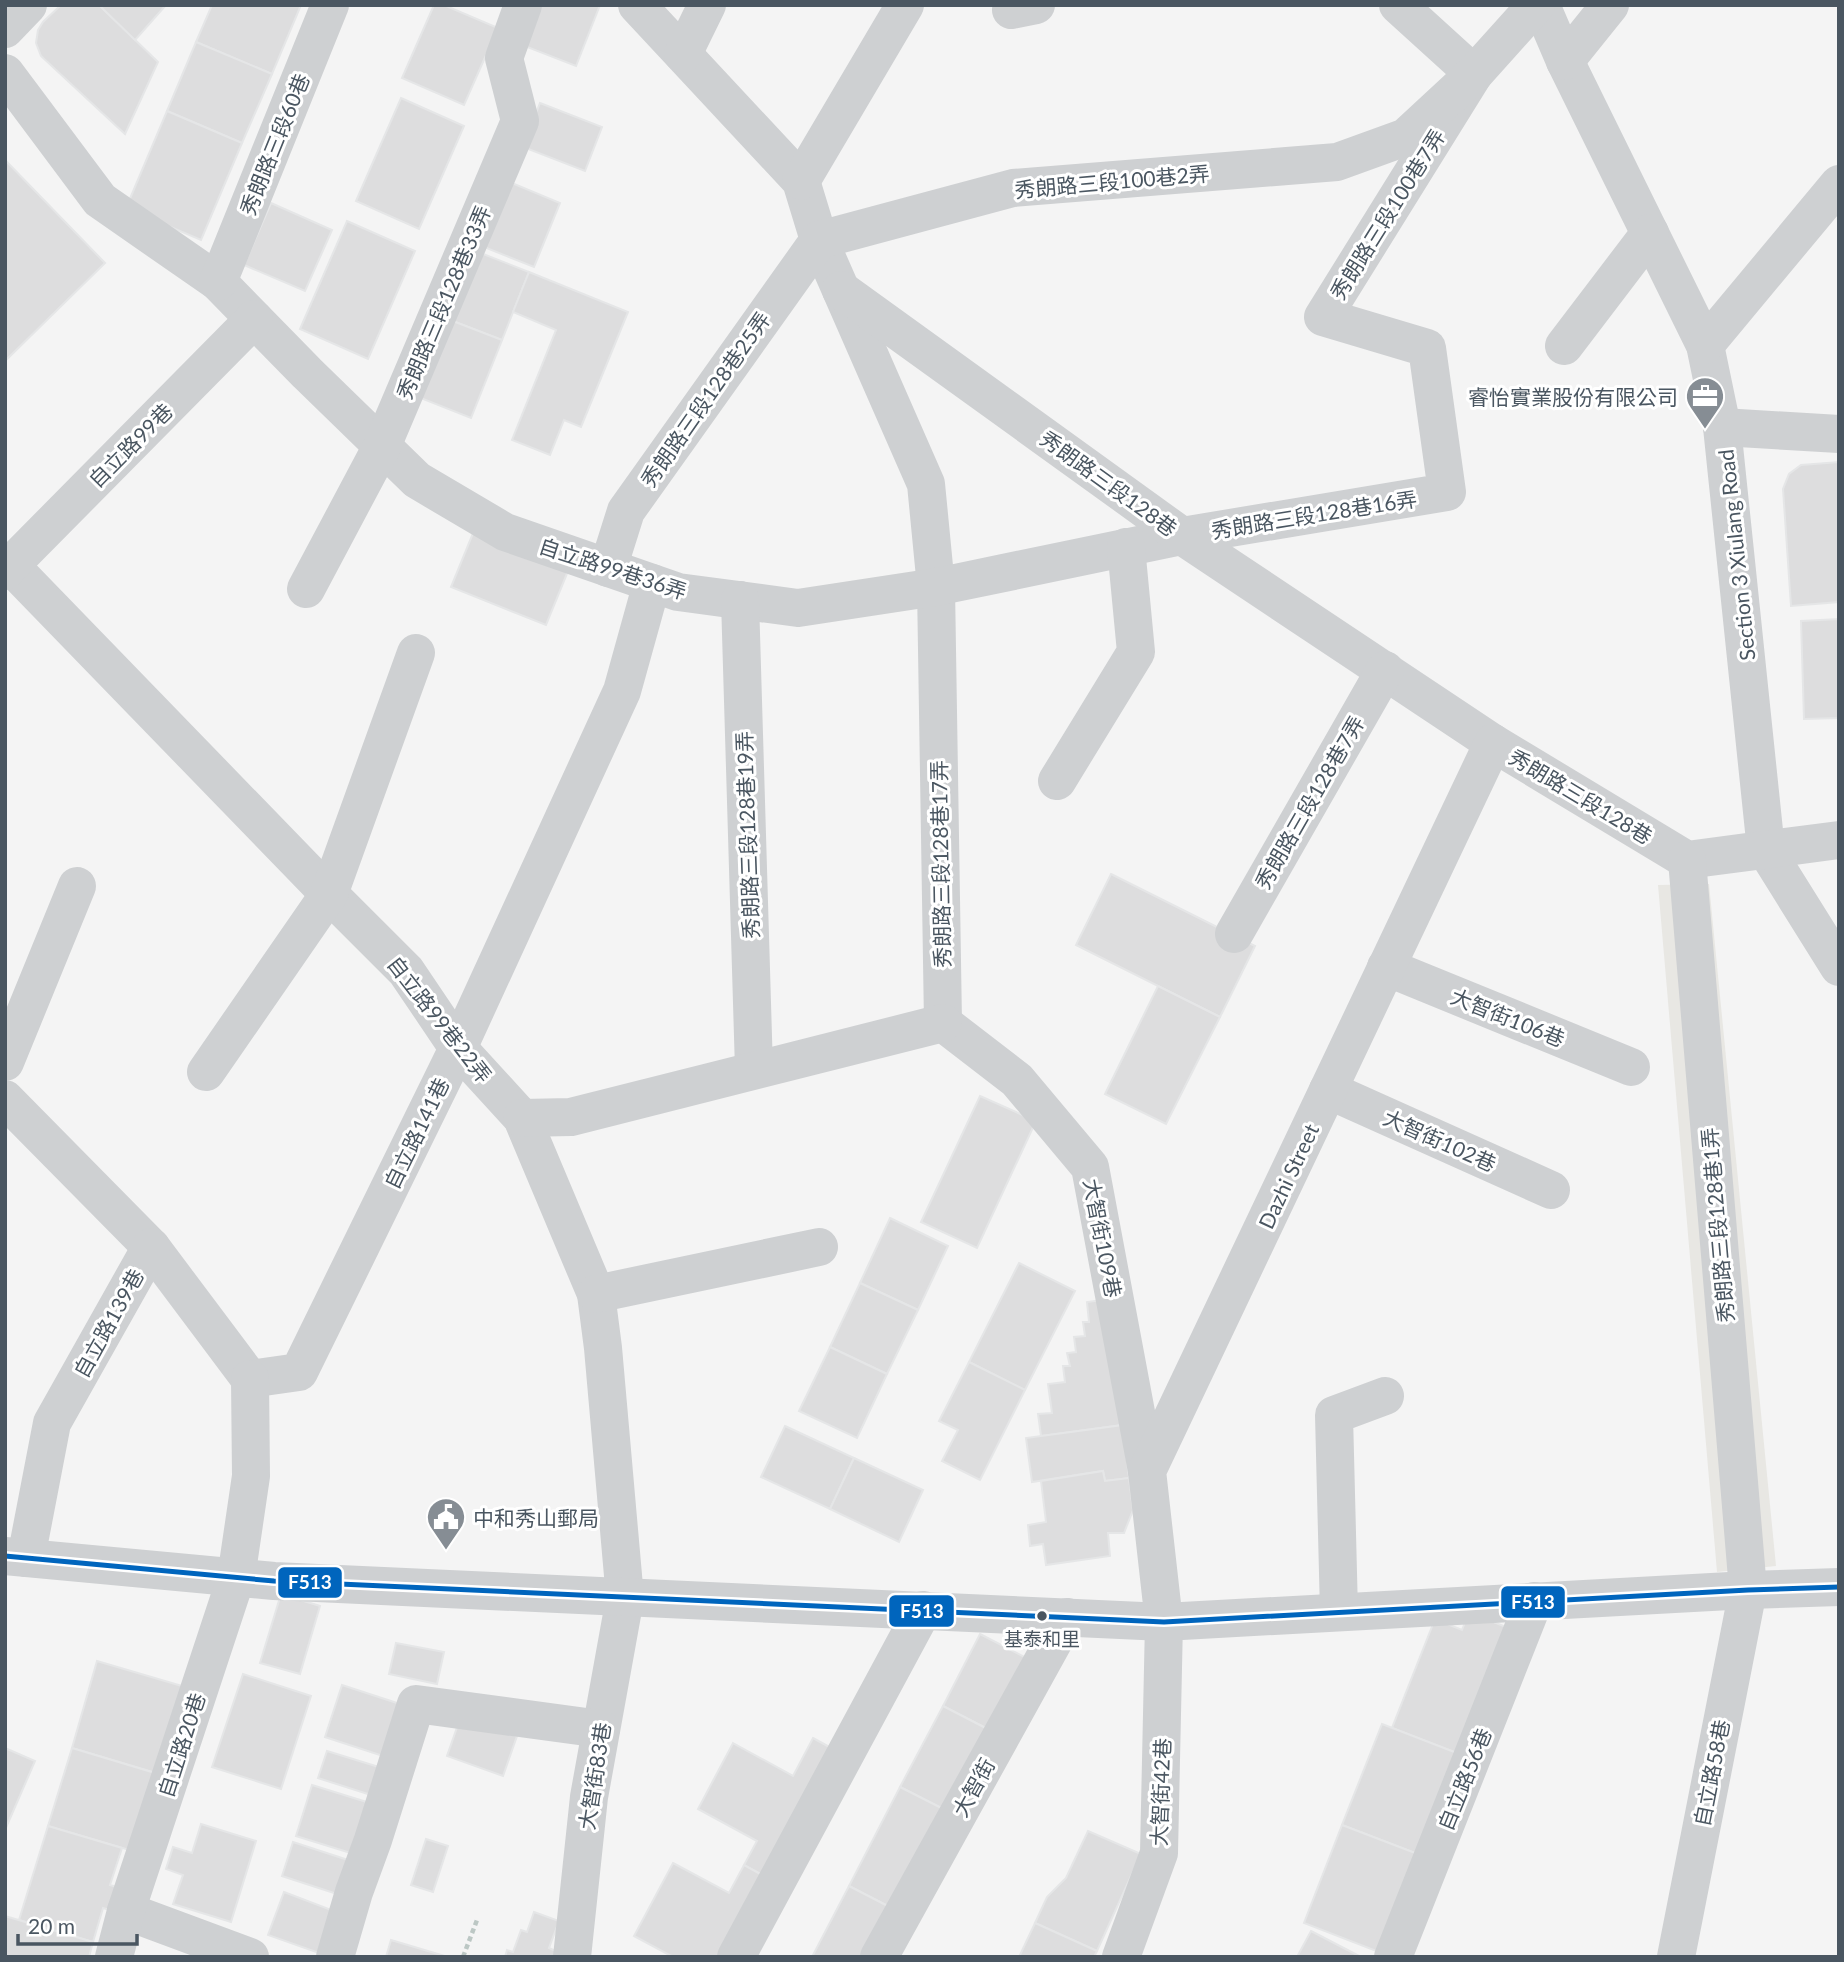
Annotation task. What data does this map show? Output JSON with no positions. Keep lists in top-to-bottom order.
{
  "streets": {
    "street": [
      "秀朗路三段60巷",
      "秀朗路三段100巷2弄",
      "秀朗路三段100巷7弄",
      "秀朗路三段128巷33弄",
      "秀朗路三段128巷25弄",
      "自立路99巷",
      "秀朗路三段128巷",
      "秀朗路三段128巷16弄",
      "Section 3 Xiulang Road",
      "自立路99巷36弄",
      "秀朗路三段128巷7弄",
      "秀朗路三段128巷19弄",
      "秀朗路三段128巷17弄",
      "大智街106巷",
      "自立路99巷22弄",
      "自立路141巷",
      "大智街102巷",
      "Dazhi Street",
      "秀朗路三段128巷1弄",
      "大智街109巷",
      "自立路139巷",
      "自立路20巷",
      "自立路58巷",
      "大智街83巷",
      "自立路56巷",
      "大智街",
      "大智街42巷"
    ]
  },
  "crossings": [
    ["秀朗路三段60巷", "自立路99巷36弄"],
    ["秀朗路三段100巷2弄", "秀朗路三段100巷7弄"],
    ["秀朗路三段100巷2弄", "秀朗路三段128巷25弄"],
    ["秀朗路三段100巷7弄", "秀朗路三段128巷16弄"],
    ["秀朗路三段128巷33弄", "自立路99巷36弄"],
    ["秀朗路三段128巷25弄", "自立路99巷36弄"],
    ["自立路99巷", "自立路99巷36弄"],
    ["自立路99巷", "自立路99巷22弄"],
    ["秀朗路三段128巷", "秀朗路三段128巷16弄"],
    ["秀朗路三段128巷", "自立路99巷36弄"],
    ["秀朗路三段128巷", "秀朗路三段128巷7弄"],
    ["秀朗路三段128巷", "秀朗路三段128巷17弄"],
    ["秀朗路三段128巷", "Dazhi Street"],
    ["秀朗路三段128巷", "秀朗路三段128巷1弄"],
    ["秀朗路三段128巷16弄", "自立路99巷36弄"],
    ["自立路99巷36弄", "秀朗路三段128巷19弄"],
    ["自立路99巷36弄", "秀朗路三段128巷17弄"],
    ["自立路99巷36弄", "自立路141巷"],
    ["秀朗路三段128巷17弄", "大智街109巷"],
    ["大智街106巷", "Dazhi Street"],
    ["自立路99巷22弄", "自立路141巷"],
    ["自立路99巷22弄", "大智街83巷"],
    ["自立路141巷", "自立路139巷"],
    ["大智街102巷", "Dazhi Street"],
    ["Dazhi Street", "大智街109巷"],
    ["秀朗路三段128巷1弄", "自立路58巷"]
  ],
  "places": {
    "office": ["睿怡實業股份有限公司"],
    "public building": ["中和秀山郵局"],
    "other": ["基泰和里"]
  },
  "lines": ["transit line F513"],
  "scale_bar": "20 m"
}
